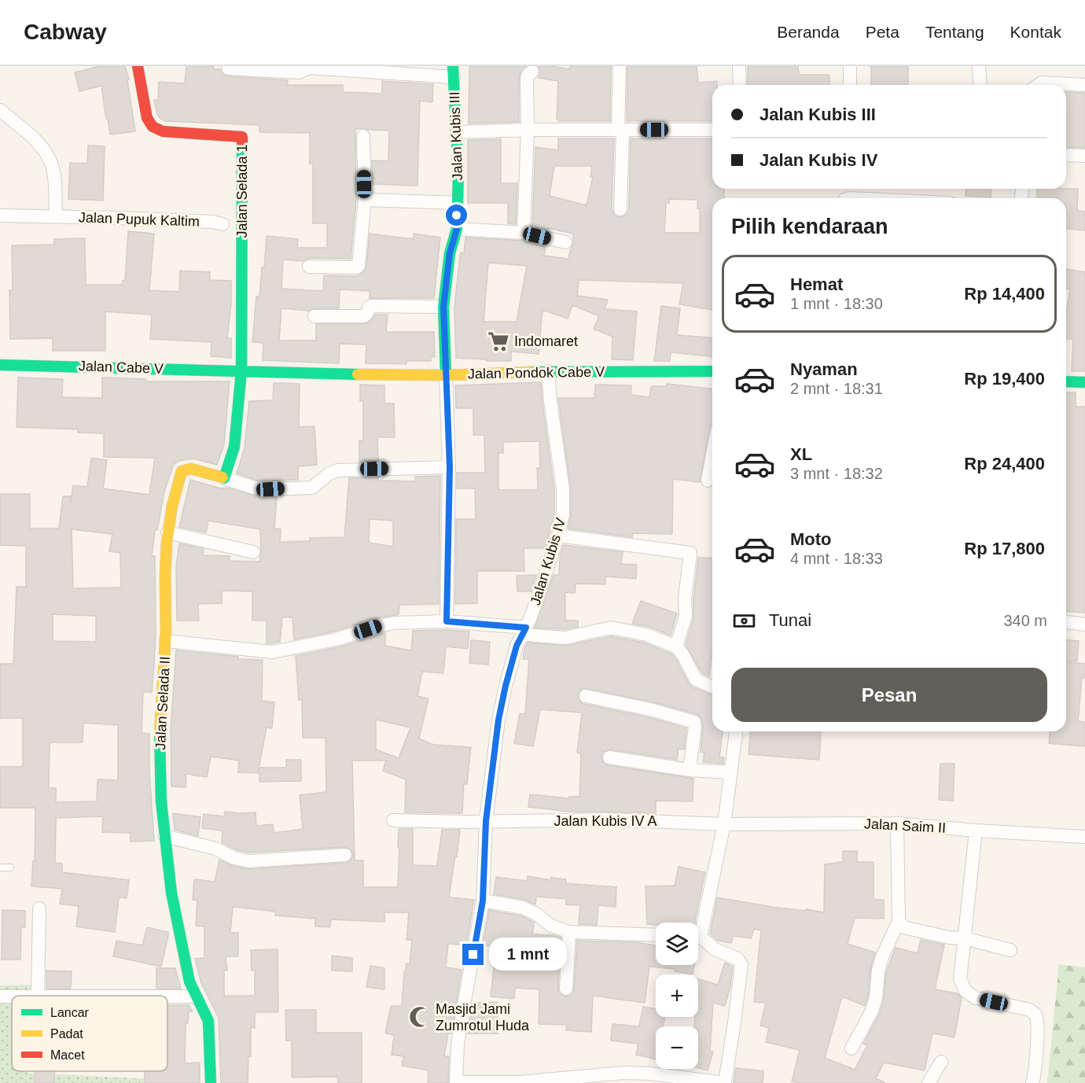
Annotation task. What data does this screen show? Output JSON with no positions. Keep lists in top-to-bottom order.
{
  "streets": {
    "street": [
      "Jalan Kubis III",
      "Jalan Selada 1",
      "Jalan Pupuk Kaltim",
      "Jalan Cabe V",
      "Jalan Pondok Cabe V",
      "Jalan Kubis IV",
      "Jalan Selada II",
      "Jalan Kubis IV A",
      "Jalan Saim II"
    ]
  },
  "crossings": [
    ["Jalan Kubis III", "Jalan Pondok Cabe V"],
    ["Jalan Selada 1", "Jalan Cabe V"],
    ["Jalan Selada 1", "Jalan Pondok Cabe V"],
    ["Jalan Cabe V", "Jalan Pondok Cabe V"],
    ["Jalan Pondok Cabe V", "Jalan Kubis IV"],
    ["Jalan Kubis IV", "Jalan Kubis IV A"],
    ["Jalan Kubis IV A", "Jalan Saim II"]
  ],
  "places": {
    "supermarket": ["Indomaret"],
    "mosque": ["Masjid Jami Zumrotul Huda"]
  },
  "legend": ["Lancar", "Padat", "Macet"],
  "page": {
    "header": "Cabway",
    "nav": [
      "Beranda",
      "Peta",
      "Tentang",
      "Kontak"
    ],
    "banner": ["Jalan Kubis III", "Jalan Kubis IV"],
    "heading": "Pilih kendaraan",
    "list": [
      {
        "name": "Hemat",
        "note": "1 mnt · 18:30",
        "value": "Rp 14,400"
      },
      {
        "name": "Nyaman",
        "note": "2 mnt · 18:31",
        "value": "Rp 19,400"
      },
      {
        "name": "XL",
        "note": "3 mnt · 18:32",
        "value": "Rp 24,400"
      },
      {
        "name": "Moto",
        "note": "4 mnt · 18:33",
        "value": "Rp 17,800"
      }
    ],
    "pay": ["Tunai", "340 m"],
    "buttons": "Pesan",
    "map_buttons": ["+", "−"],
    "bubble": "1 mnt"
  }
}
